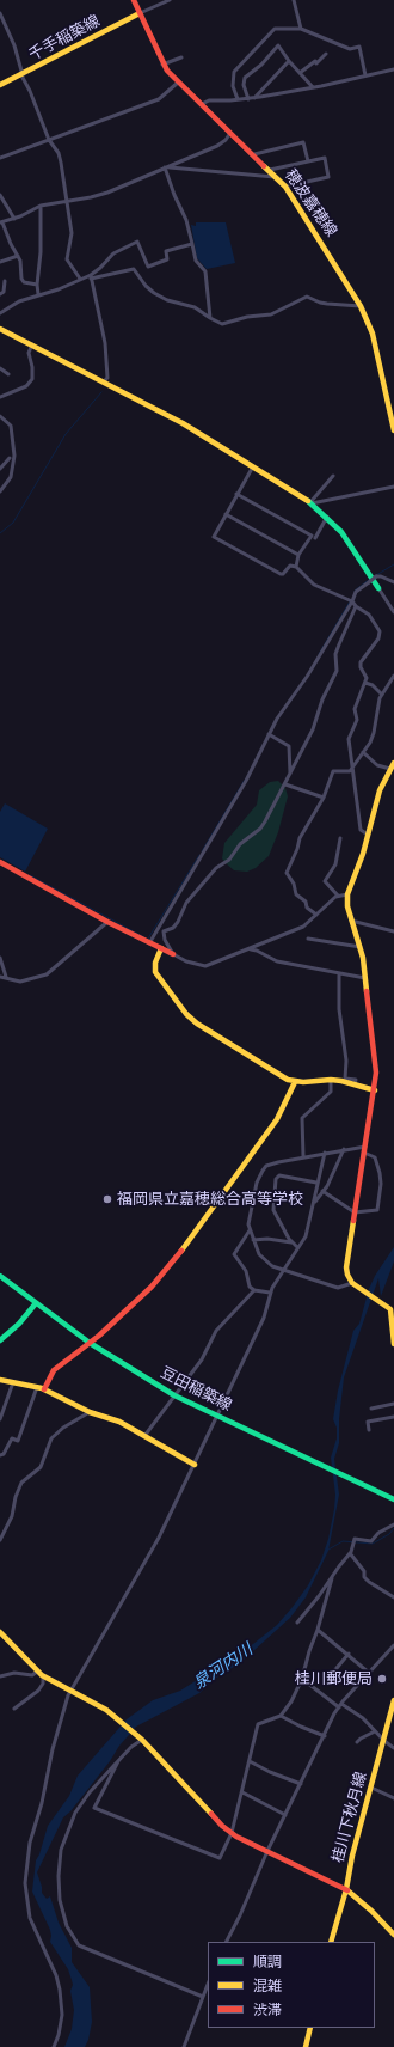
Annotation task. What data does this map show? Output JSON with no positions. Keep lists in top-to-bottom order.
{
  "streets": {
    "street": [
      "千手稲築線",
      "穂波嘉穂線",
      "豆田稲築線",
      "桂川下秋月線"
    ]
  },
  "crossings": [
    ["千手稲築線", "穂波嘉穂線"]
  ],
  "water": ["泉河内川"],
  "places": ["福岡県立嘉穂総合高等学校", "桂川郵便局"],
  "legend": ["順調", "混雑", "渋滞"]
}
